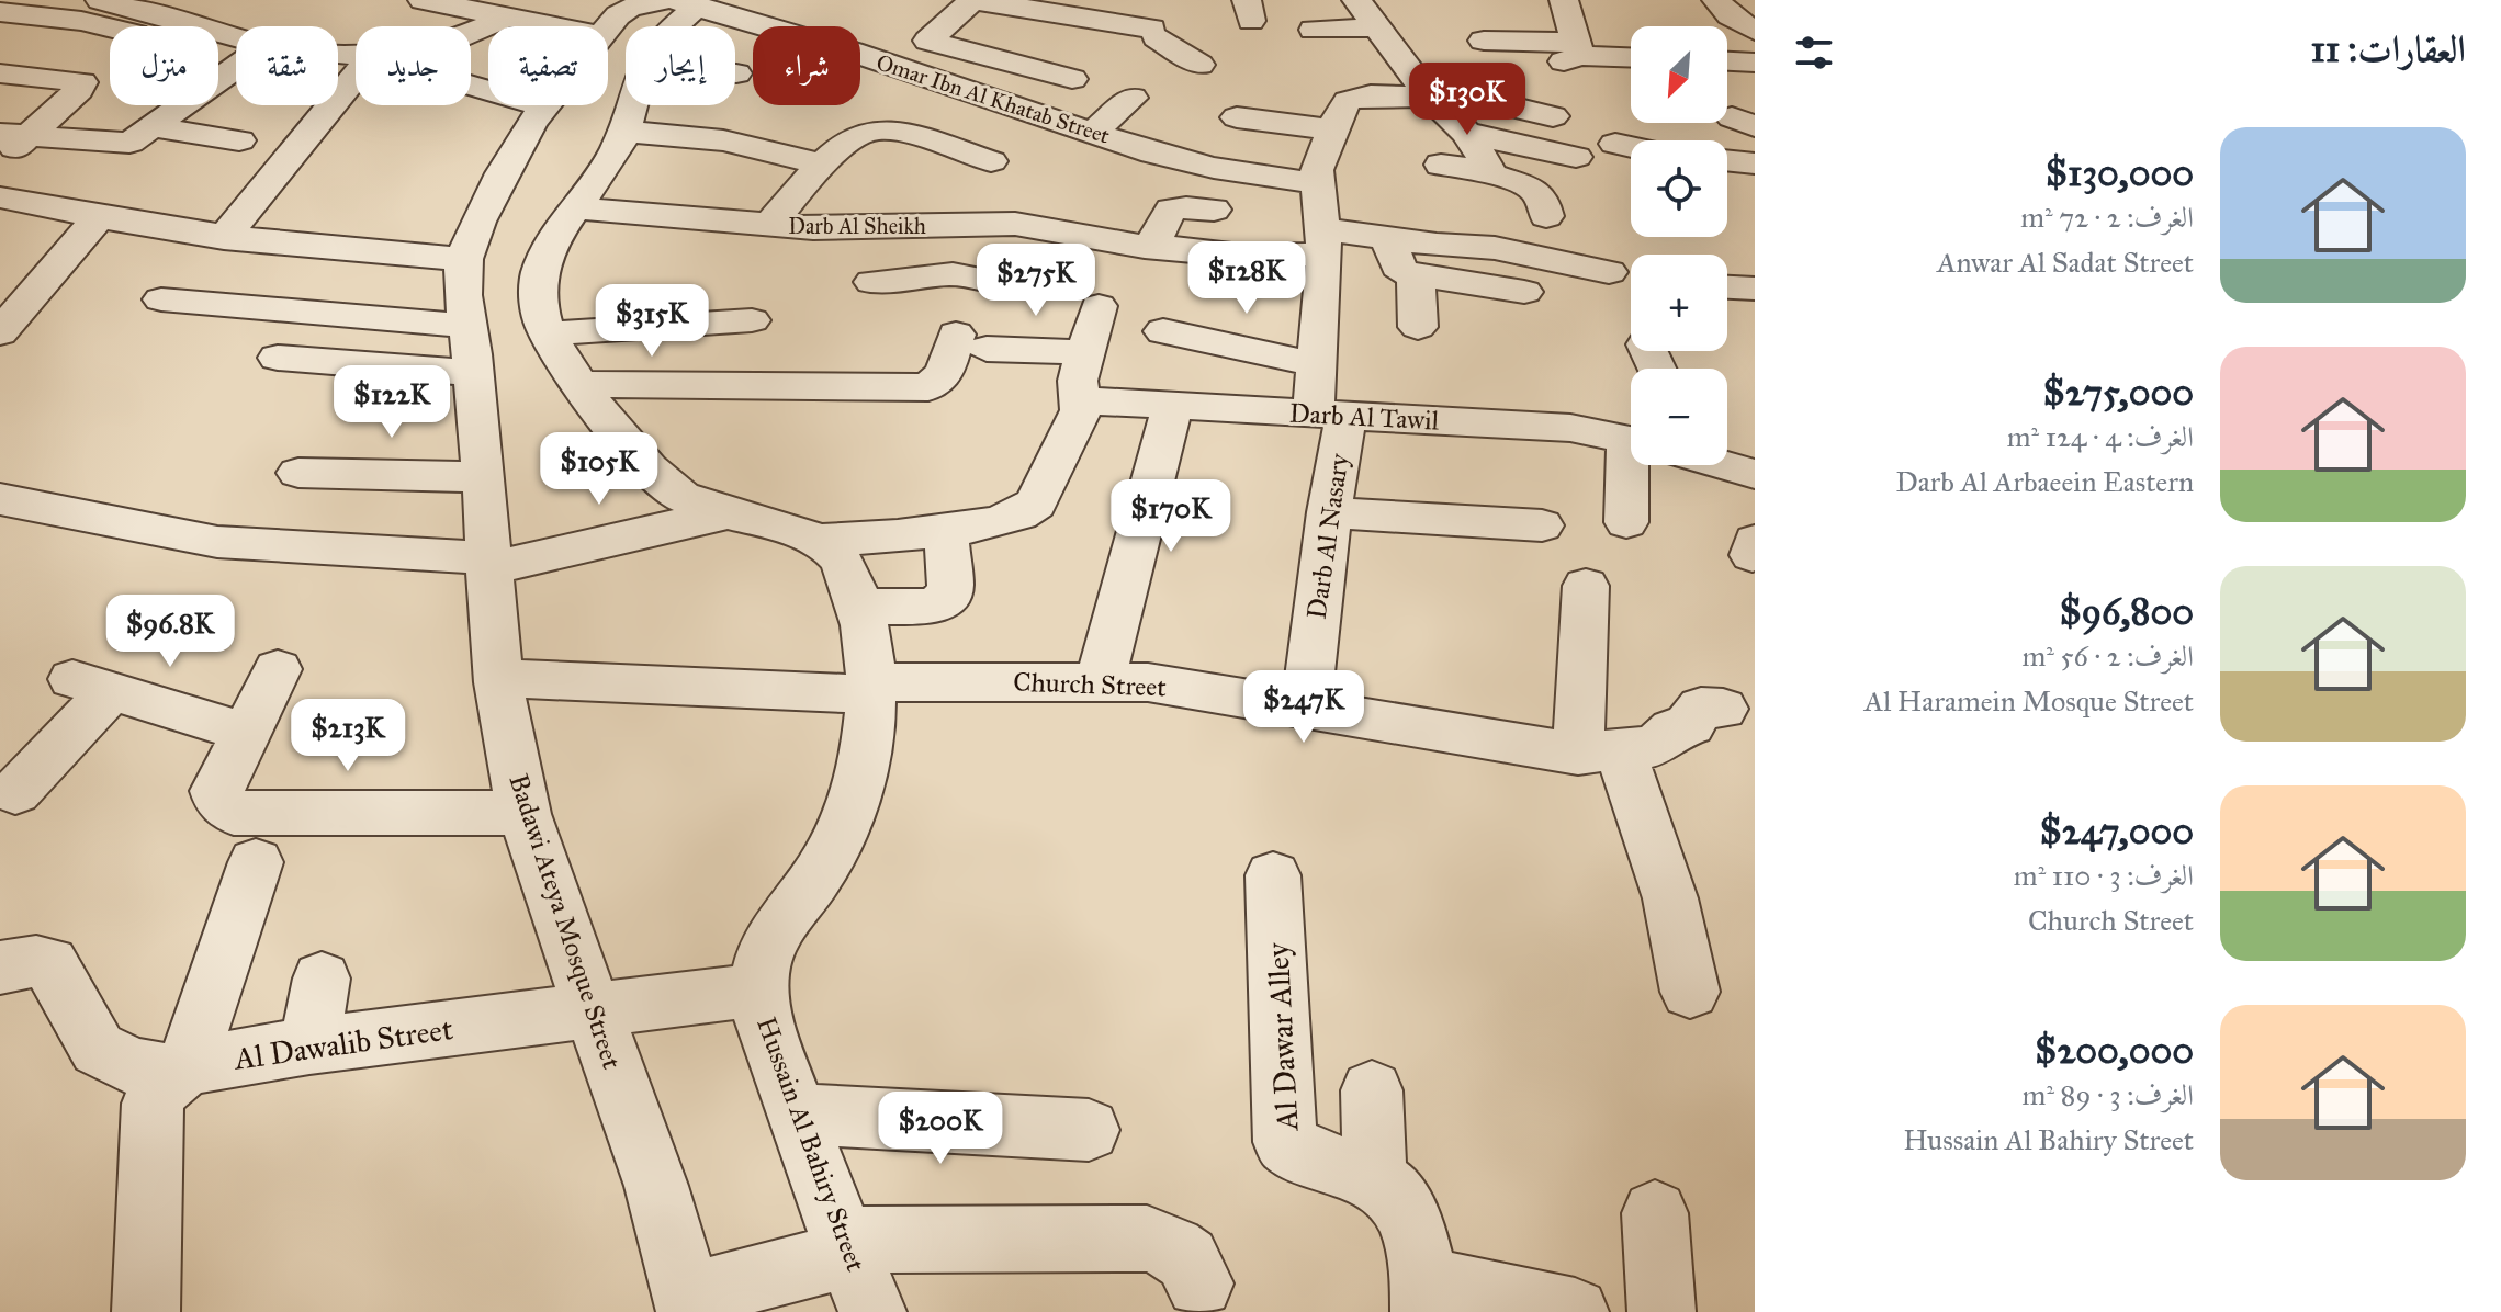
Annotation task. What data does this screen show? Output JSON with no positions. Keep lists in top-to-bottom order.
{
  "streets": {
    "street": [
      "Omar Ibn Al Khatab Street",
      "Darb Al Sheikh",
      "Darb Al Tawil",
      "Darb Al Nasary",
      "Church Street",
      "Badawi Ateya Mosque Street",
      "Al Dawar Alley",
      "Al Dawalib Street",
      "Hussain Al Bahiry Street"
    ]
  },
  "crossings": [
    ["Omar Ibn Al Khatab Street", "Darb Al Nasary"],
    ["Omar Ibn Al Khatab Street", "Badawi Ateya Mosque Street"],
    ["Omar Ibn Al Khatab Street", "Hussain Al Bahiry Street"],
    ["Darb Al Sheikh", "Darb Al Nasary"],
    ["Darb Al Sheikh", "Hussain Al Bahiry Street"],
    ["Darb Al Tawil", "Darb Al Nasary"],
    ["Darb Al Nasary", "Church Street"],
    ["Church Street", "Badawi Ateya Mosque Street"],
    ["Church Street", "Hussain Al Bahiry Street"],
    ["Badawi Ateya Mosque Street", "Al Dawalib Street"],
    ["Badawi Ateya Mosque Street", "Hussain Al Bahiry Street"],
    ["Al Dawalib Street", "Hussain Al Bahiry Street"]
  ],
  "north": "bottom left",
  "page": {
    "heading": "العقارات: 11",
    "map_buttons": ["+", "−"],
    "chip": [
      "شراء",
      "إيجار",
      "تصفية",
      "جديد",
      "شقة",
      "منزل"
    ],
    "price": [
      "$130K",
      "$128K",
      "$275K",
      "$315K",
      "$122K",
      "$105K",
      "$170K",
      "$96.8K",
      "$247K",
      "$213K",
      "$200K"
    ],
    "list": [
      {
        "name": "$130,000",
        "note": "الغرف: 2 · 72 m² · Anwar Al Sadat Street"
      },
      {
        "name": "$275,000",
        "note": "الغرف: 4 · 124 m² · Darb Al Arbaeein Eastern"
      },
      {
        "name": "$96,800",
        "note": "الغرف: 2 · 56 m² · Al Haramein Mosque Street"
      },
      {
        "name": "$247,000",
        "note": "الغرف: 3 · 110 m² · Church Street"
      },
      {
        "name": "$200,000",
        "note": "الغرف: 3 · 89 m² · Hussain Al Bahiry Street"
      }
    ]
  }
}
